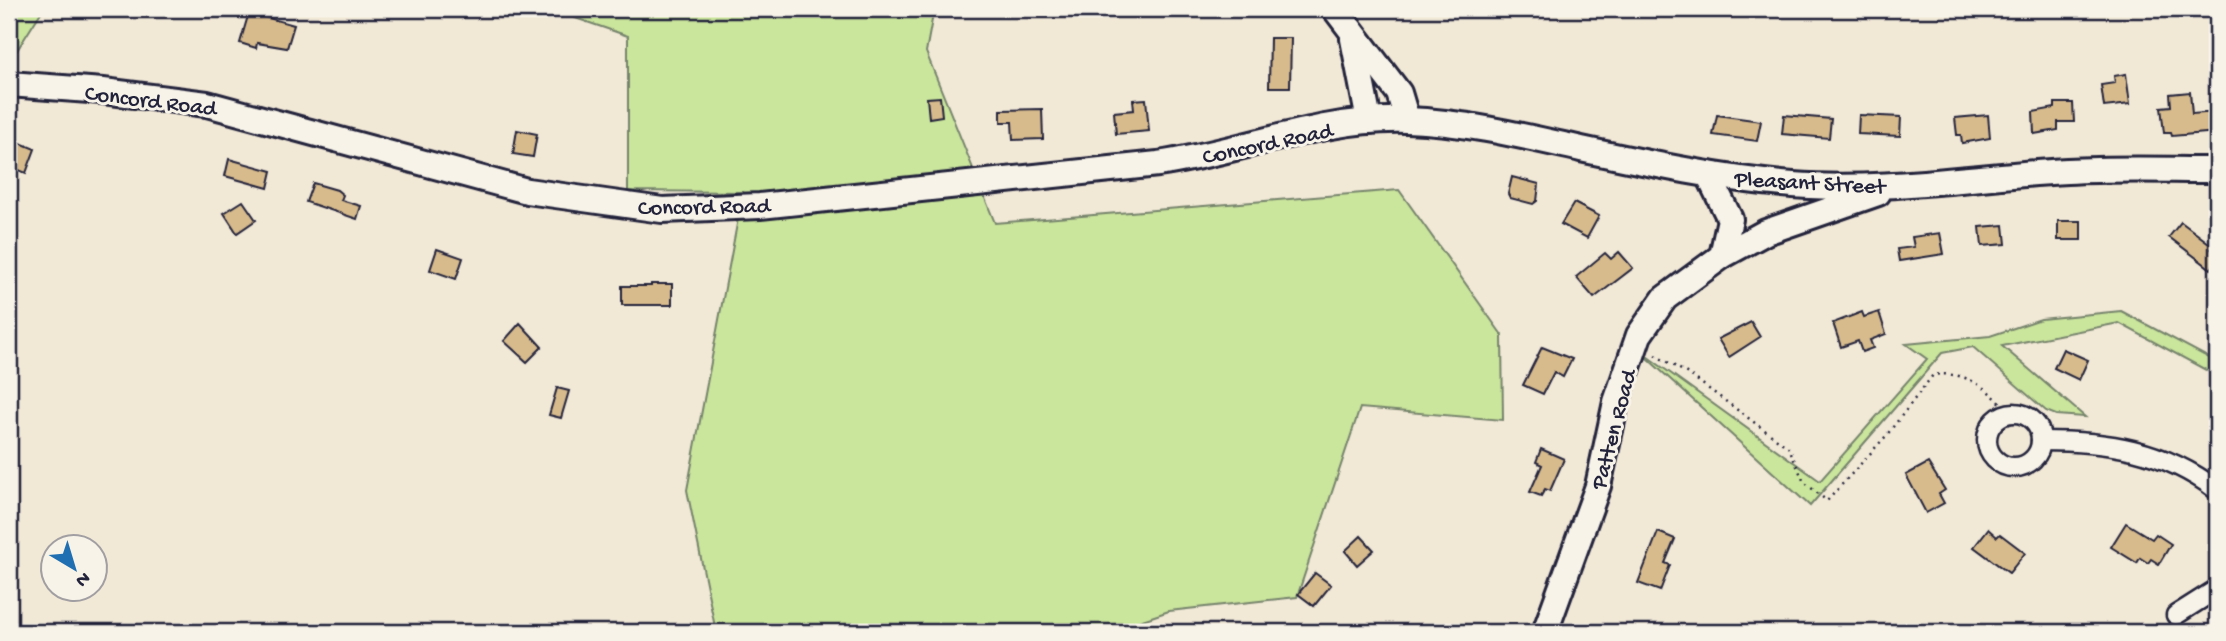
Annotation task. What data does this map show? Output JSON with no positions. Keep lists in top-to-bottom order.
{
  "streets": {
    "main road": ["Concord Road", "Pleasant Street", "Patten Road"]
  },
  "crossings": [
    ["Concord Road", "Pleasant Street"],
    ["Pleasant Street", "Patten Road"]
  ],
  "north": "bottom right"
}
